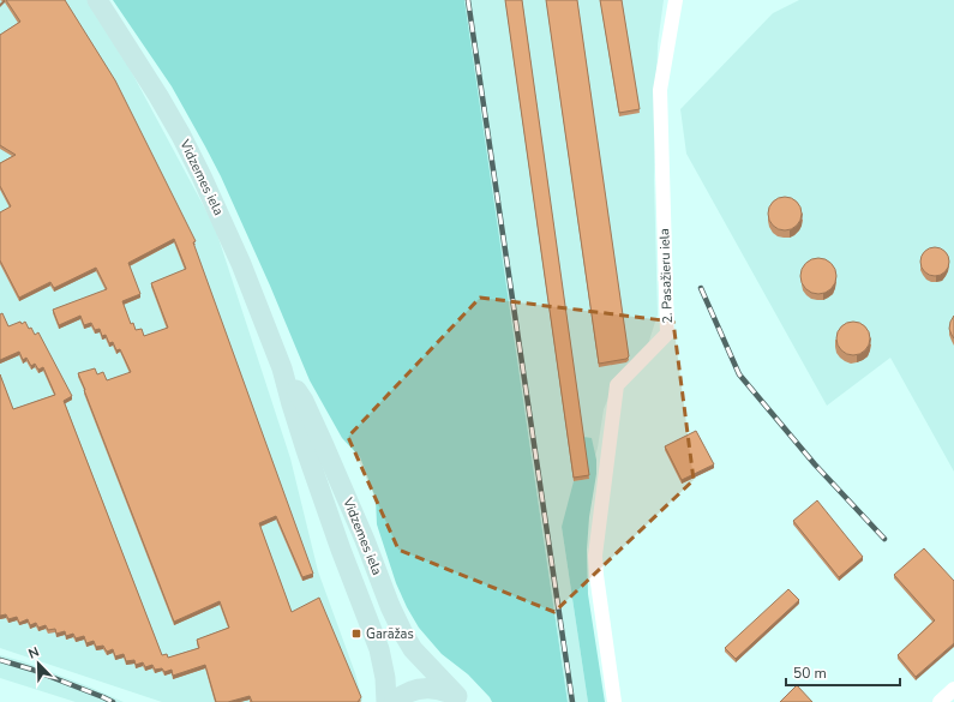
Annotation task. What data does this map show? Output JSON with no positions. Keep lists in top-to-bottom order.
{
  "streets": {
    "street": ["Vidzemes iela", "2. Pasažieru iela"]
  },
  "places": {
    "transit": ["Garāžas"]
  },
  "scale_bar": "50 m",
  "north": "top left"
}
